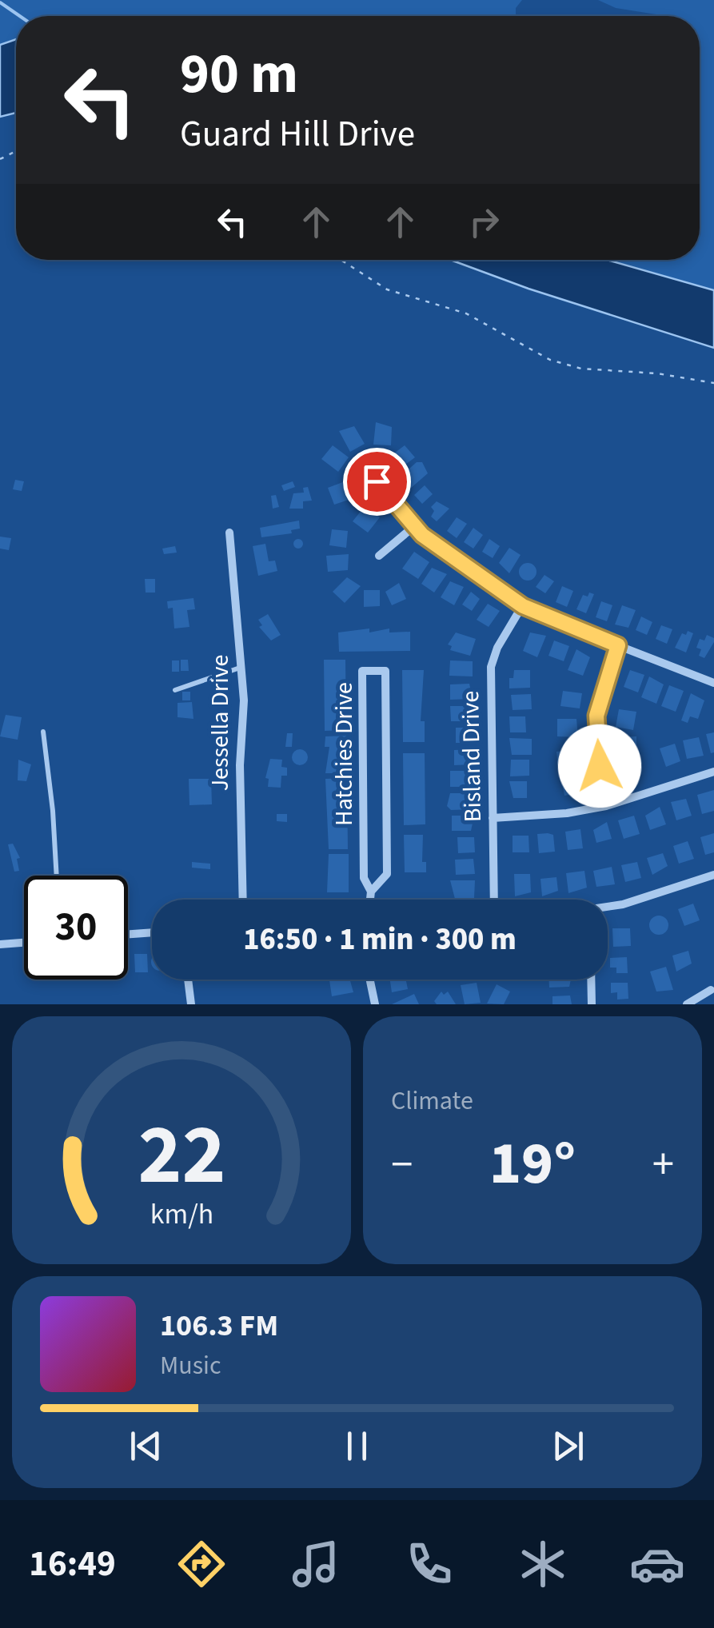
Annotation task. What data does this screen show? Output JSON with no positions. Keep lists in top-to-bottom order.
{
  "streets": {
    "street": ["Jessella Drive", "Hatchies Drive", "Bisland Drive"]
  },
  "page": {
    "turn": ["90 m", "Guard Hill Drive"],
    "limit": "30",
    "trip": "16:50 · 1 min · 300 m",
    "tile": "Climate",
    "heat": ["−", "19°", "+"],
    "song": ["106.3 FM", "Music"],
    "tabs": "16:49",
    "gauge": ["22", "km/h"]
  }
}
